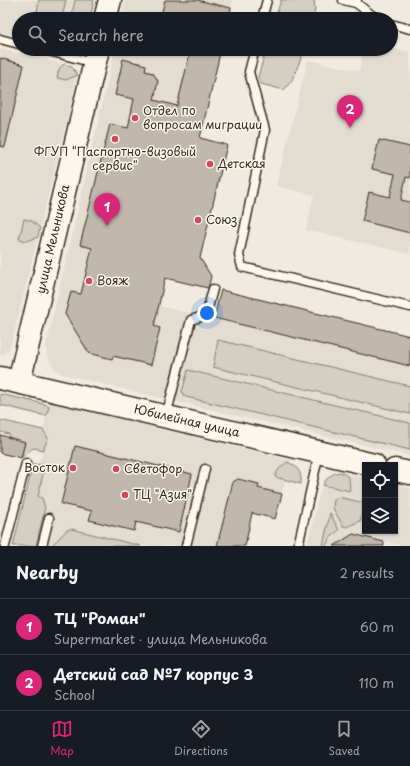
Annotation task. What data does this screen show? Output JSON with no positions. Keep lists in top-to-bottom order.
{
  "streets": {
    "main road": ["улица Мельникова", "Юбилейная улица"]
  },
  "crossings": [
    ["улица Мельникова", "Юбилейная улица"]
  ],
  "places": [
    "Отдел по вопросам миграции",
    "ФГУП \"Паспортно-визовый сервис\"",
    "Детская",
    "Союз",
    "Вояж",
    "Восток",
    "Светофор",
    "ТЦ \"Азия\""
  ],
  "page": {
    "search": "Search here",
    "pins": ["2", "1"],
    "heading": ["Nearby", "2 results"],
    "list": [
      {
        "mark": "1",
        "name": "ТЦ \"Роман\"",
        "note": "Supermarket · улица Мельникова",
        "value": "60 m"
      },
      {
        "mark": "2",
        "name": "Детский сад №7 корпус 3",
        "note": "School",
        "value": "110 m"
      }
    ],
    "nav": ["Map", "Directions", "Saved"]
  }
}
